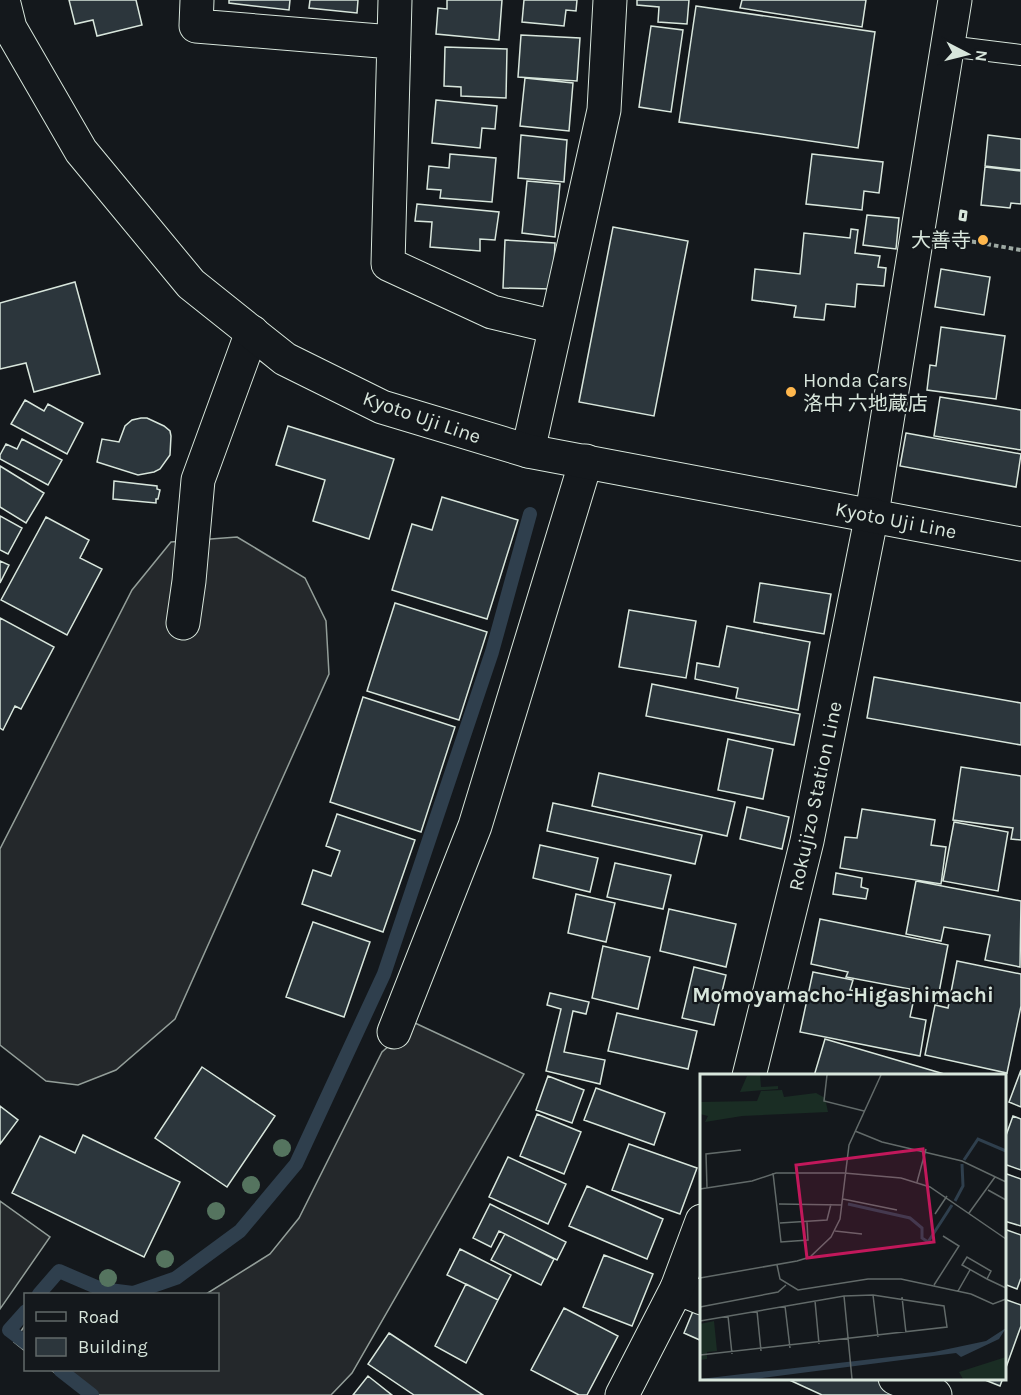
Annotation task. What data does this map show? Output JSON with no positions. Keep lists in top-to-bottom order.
{
  "streets": {
    "street": ["Kyoto Uji Line", "Rokujizo Station Line"]
  },
  "crossings": [
    ["Kyoto Uji Line", "Rokujizo Station Line"]
  ],
  "districts": ["Momoyamacho-Higashimachi"],
  "places": ["大善寺", "Honda Cars 洛中 六地蔵店"],
  "legend": ["Road", "Building"],
  "north": "right"
}
